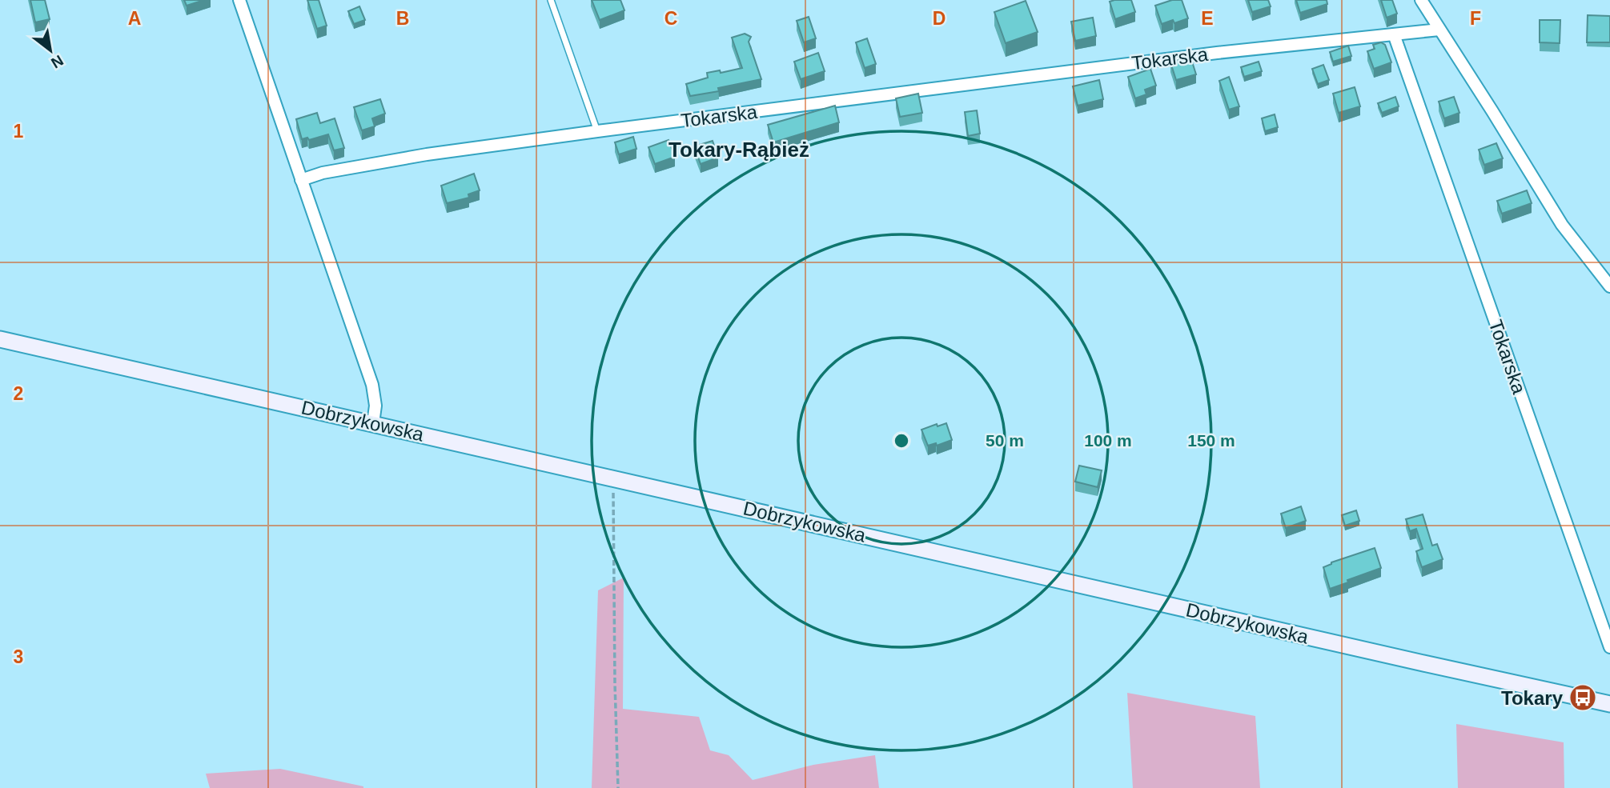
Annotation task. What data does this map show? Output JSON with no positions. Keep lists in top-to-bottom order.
{
  "streets": {
    "main road": ["Dobrzykowska"],
    "street": ["Tokarska"]
  },
  "districts": ["Tokary-Rąbież"],
  "places": {
    "bus stop": ["Tokary"]
  },
  "north": "bottom right",
  "grid": {
    "columns": [
      "A",
      "B",
      "C",
      "D",
      "E",
      "F"
    ],
    "rows": ["1", "2", "3"]
  },
  "rings": ["50 m", "100 m", "150 m"]
}
